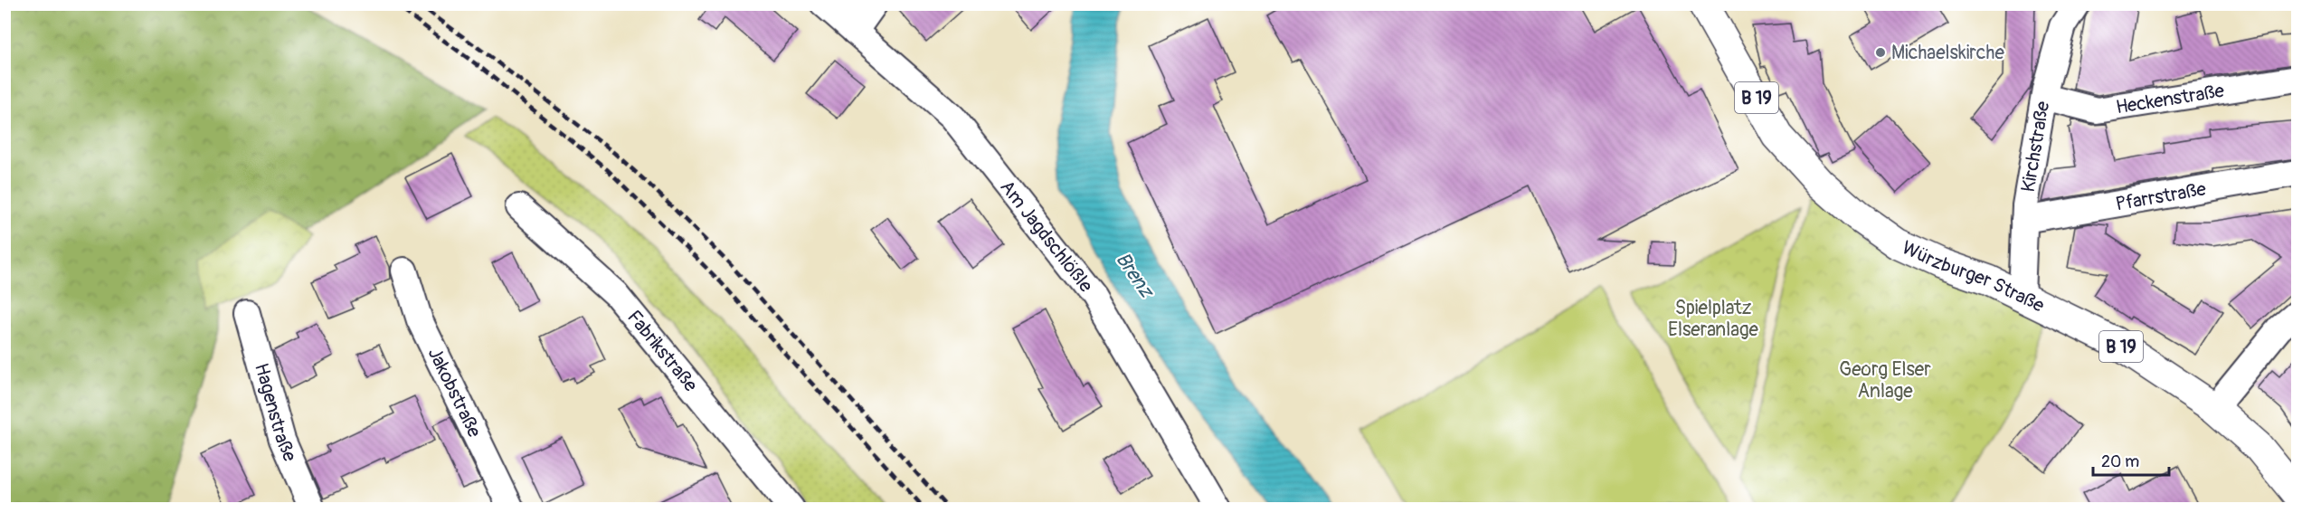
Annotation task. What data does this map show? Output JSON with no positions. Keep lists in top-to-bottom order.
{
  "streets": {
    "main road": ["B 19", "Würzburger Straße"],
    "street": [
      "Heckenstraße",
      "Kirchstraße",
      "Pfarrstraße",
      "Am Jagdschlößle",
      "Fabrikstraße",
      "Jakobstraße",
      "Hagenstraße"
    ]
  },
  "crossings": [
    ["Heckenstraße", "Kirchstraße"],
    ["Kirchstraße", "Pfarrstraße"],
    ["Kirchstraße", "Würzburger Straße"]
  ],
  "water": ["Brenz"],
  "parks": ["Spielplatz Elseranlage", "Georg Elser Anlage"],
  "places": ["Michaelskirche"],
  "scale_bar": "20 m"
}
